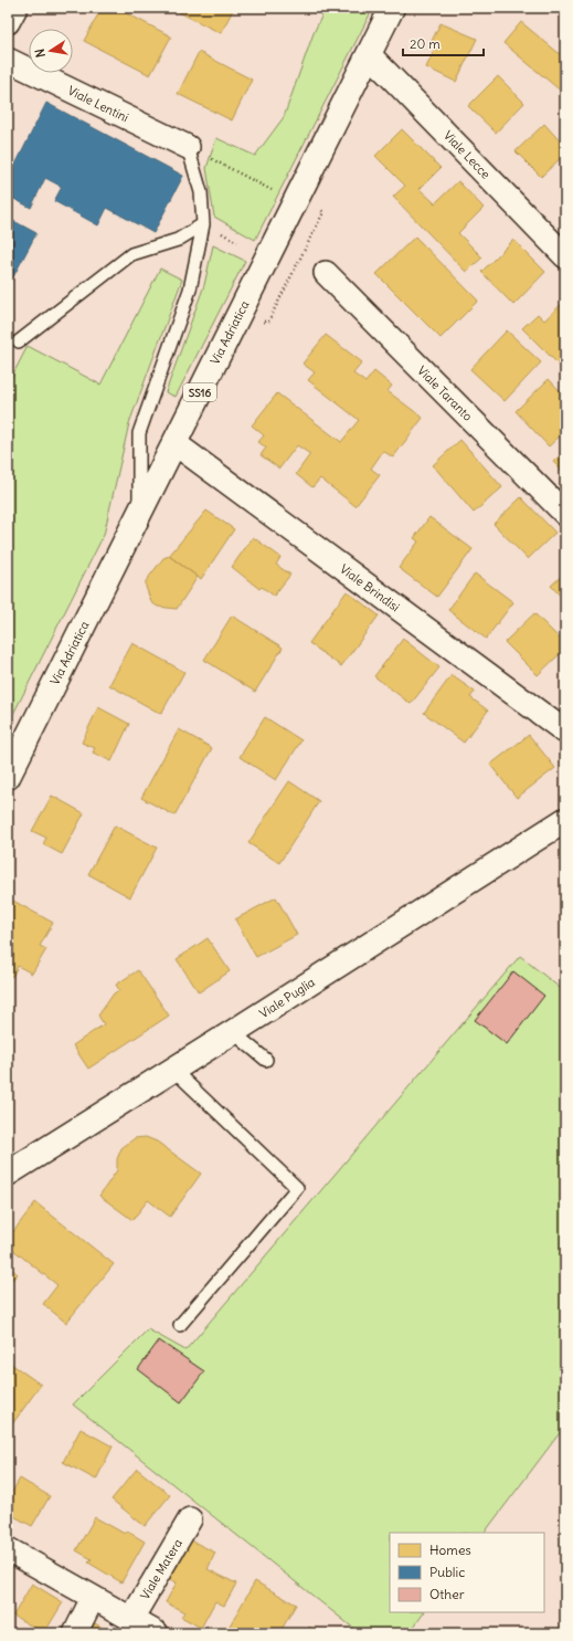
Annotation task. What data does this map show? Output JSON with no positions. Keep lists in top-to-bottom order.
{
  "streets": {
    "main road": ["Via Adriatica", "SS16", "Viale Puglia"],
    "street": [
      "Viale Lentini",
      "Viale Lecce",
      "Viale Taranto",
      "Viale Brindisi",
      "Viale Matera"
    ]
  },
  "crossings": [
    ["Viale Lecce", "Via Adriatica"],
    ["Via Adriatica", "Viale Brindisi"]
  ],
  "legend": ["Homes", "Public", "Other"],
  "scale_bar": "20 m",
  "north": "left"
}
